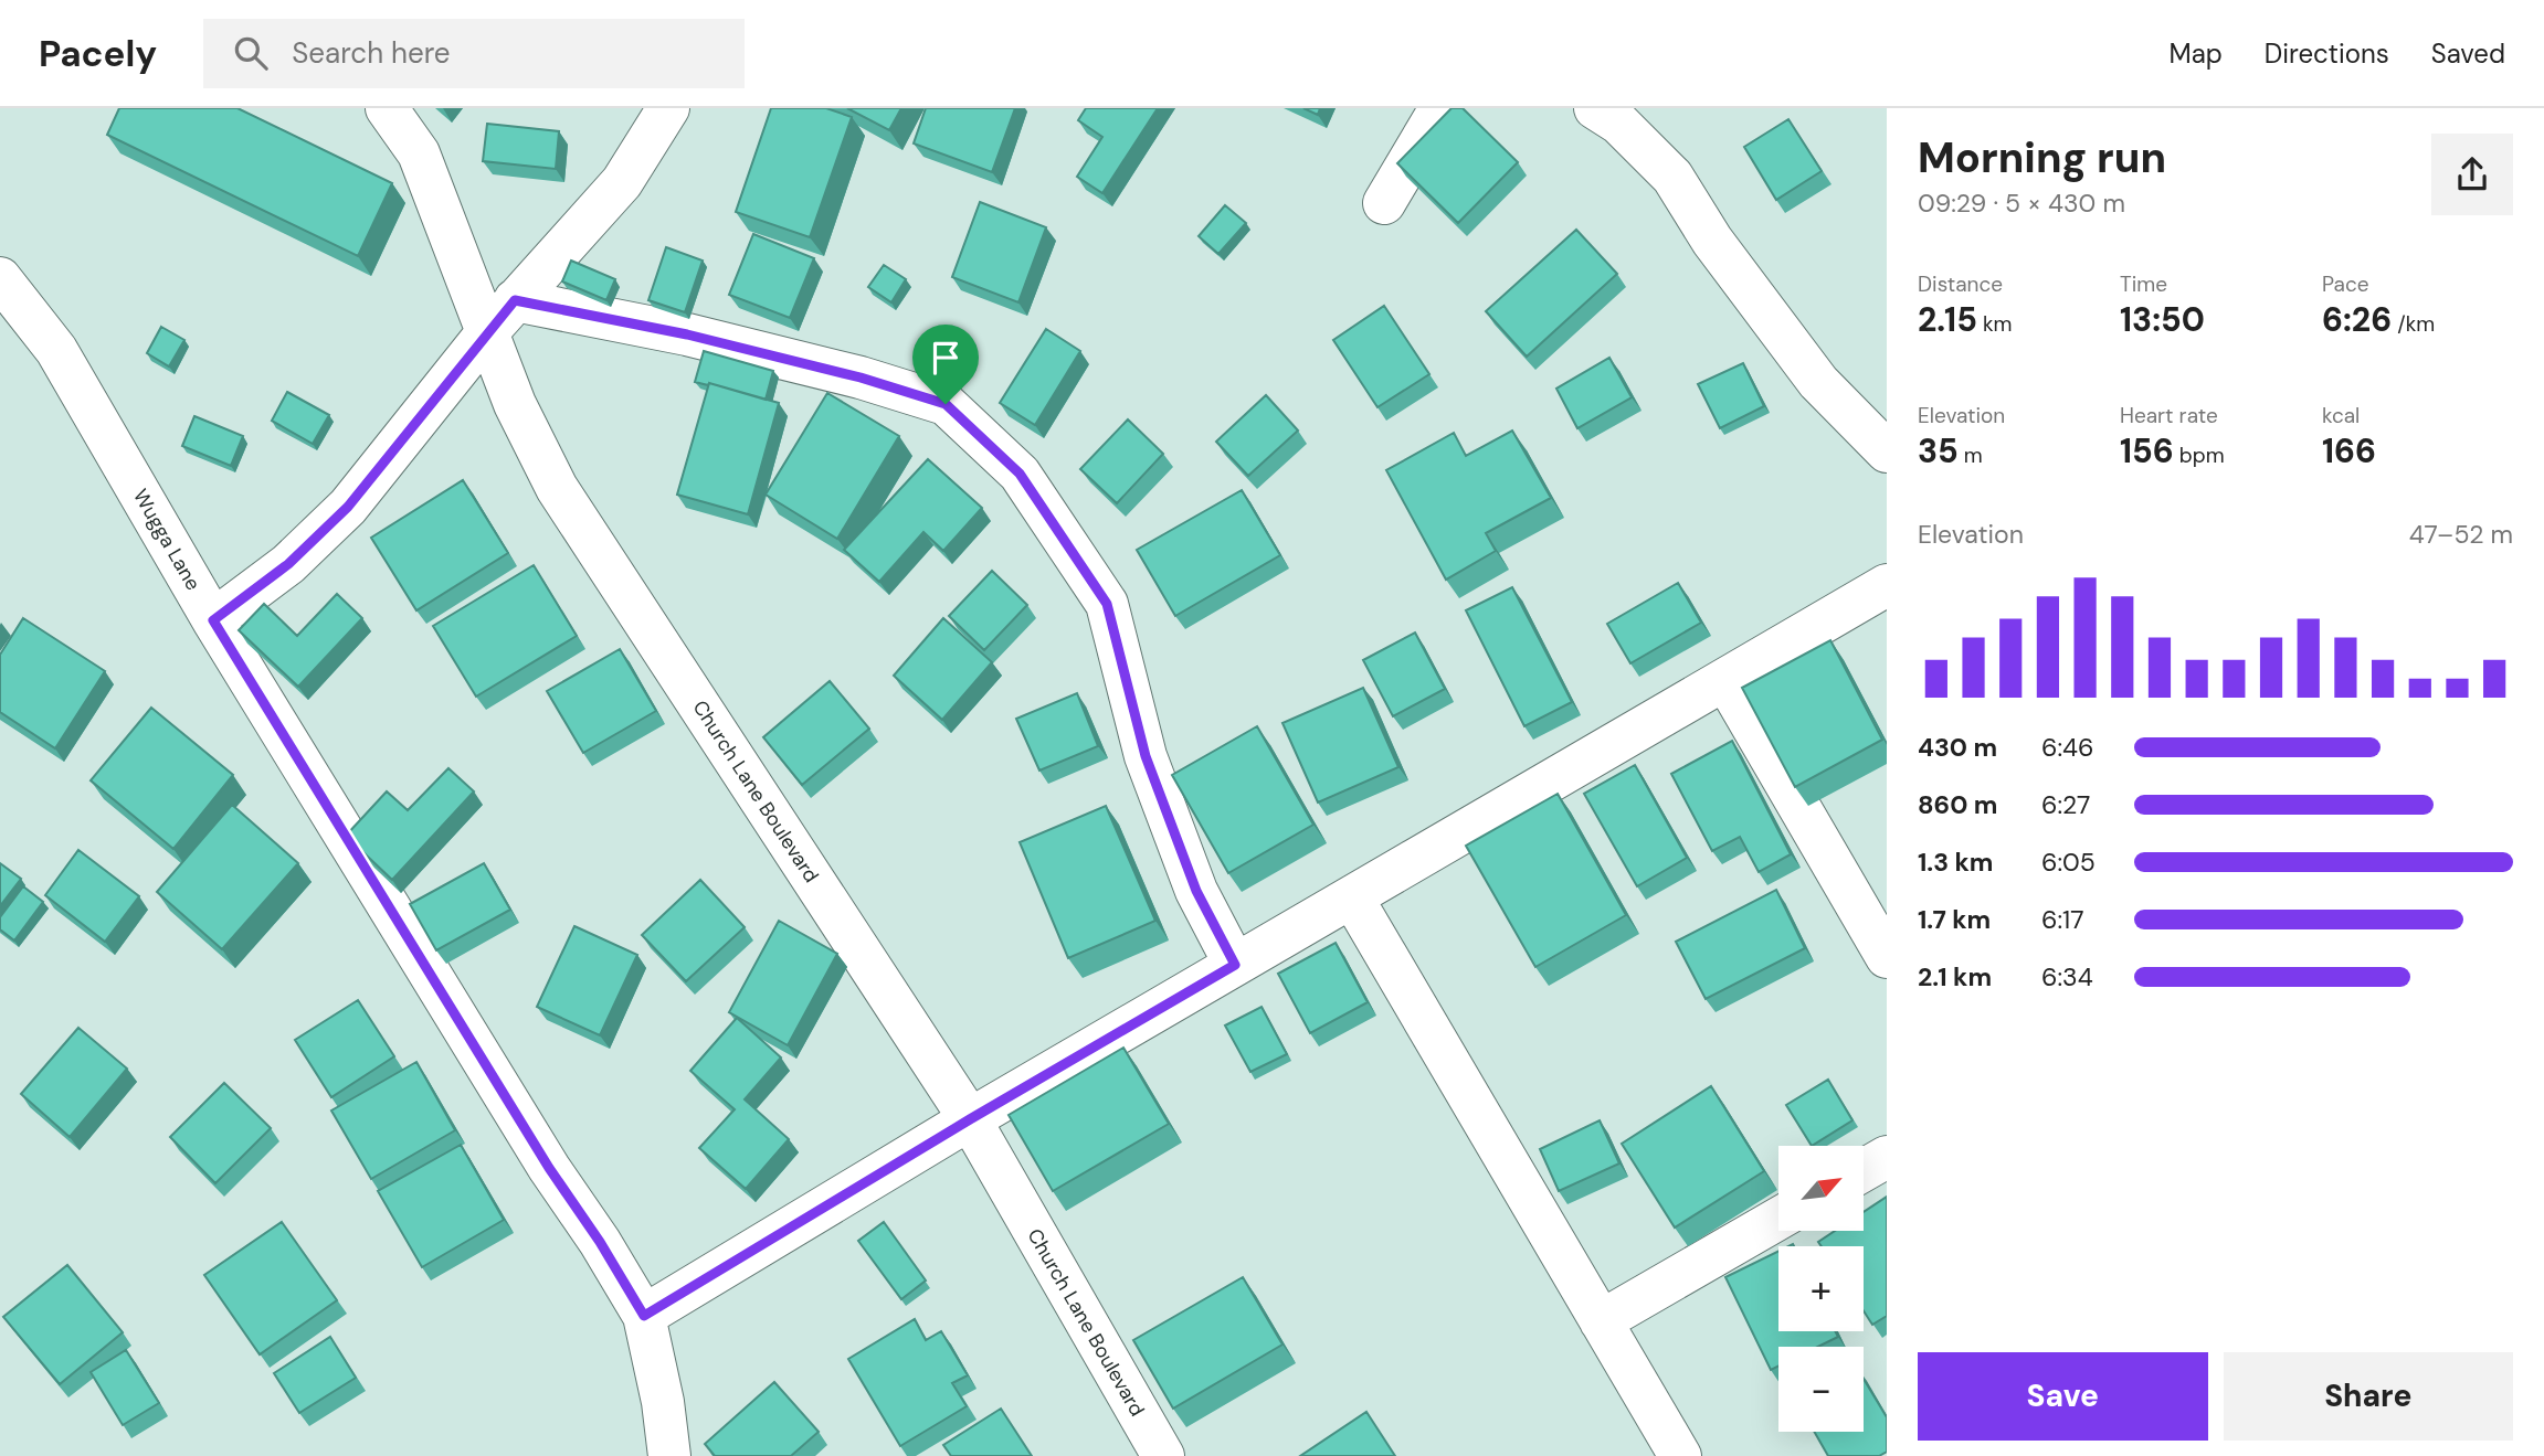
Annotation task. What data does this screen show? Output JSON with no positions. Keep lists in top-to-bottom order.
{
  "streets": {
    "street": ["Wugga Lane", "Church Lane Boulevard"]
  },
  "north": "top right",
  "page": {
    "header": "Pacely",
    "search": "Search here",
    "nav": ["Map", "Directions", "Saved"],
    "heading": ["Morning run", "09:29 · 5 × 430 m"],
    "stats": [
      ["Distance", "2.15 km"],
      ["Time", "13:50"],
      ["Pace", "6:26 /km"],
      ["Elevation", "35 m"],
      ["Heart rate", "156 bpm"],
      ["kcal", "166"]
    ],
    "chart": ["Elevation", "47–52 m"],
    "list": [
      {
        "name": "430 m",
        "note": "6:46"
      },
      {
        "name": "860 m",
        "note": "6:27"
      },
      {
        "name": "1.3 km",
        "note": "6:05"
      },
      {
        "name": "1.7 km",
        "note": "6:17"
      },
      {
        "name": "2.1 km",
        "note": "6:34"
      }
    ],
    "map_buttons": ["+", "−"],
    "buttons": ["Save", "Share"]
  }
}
